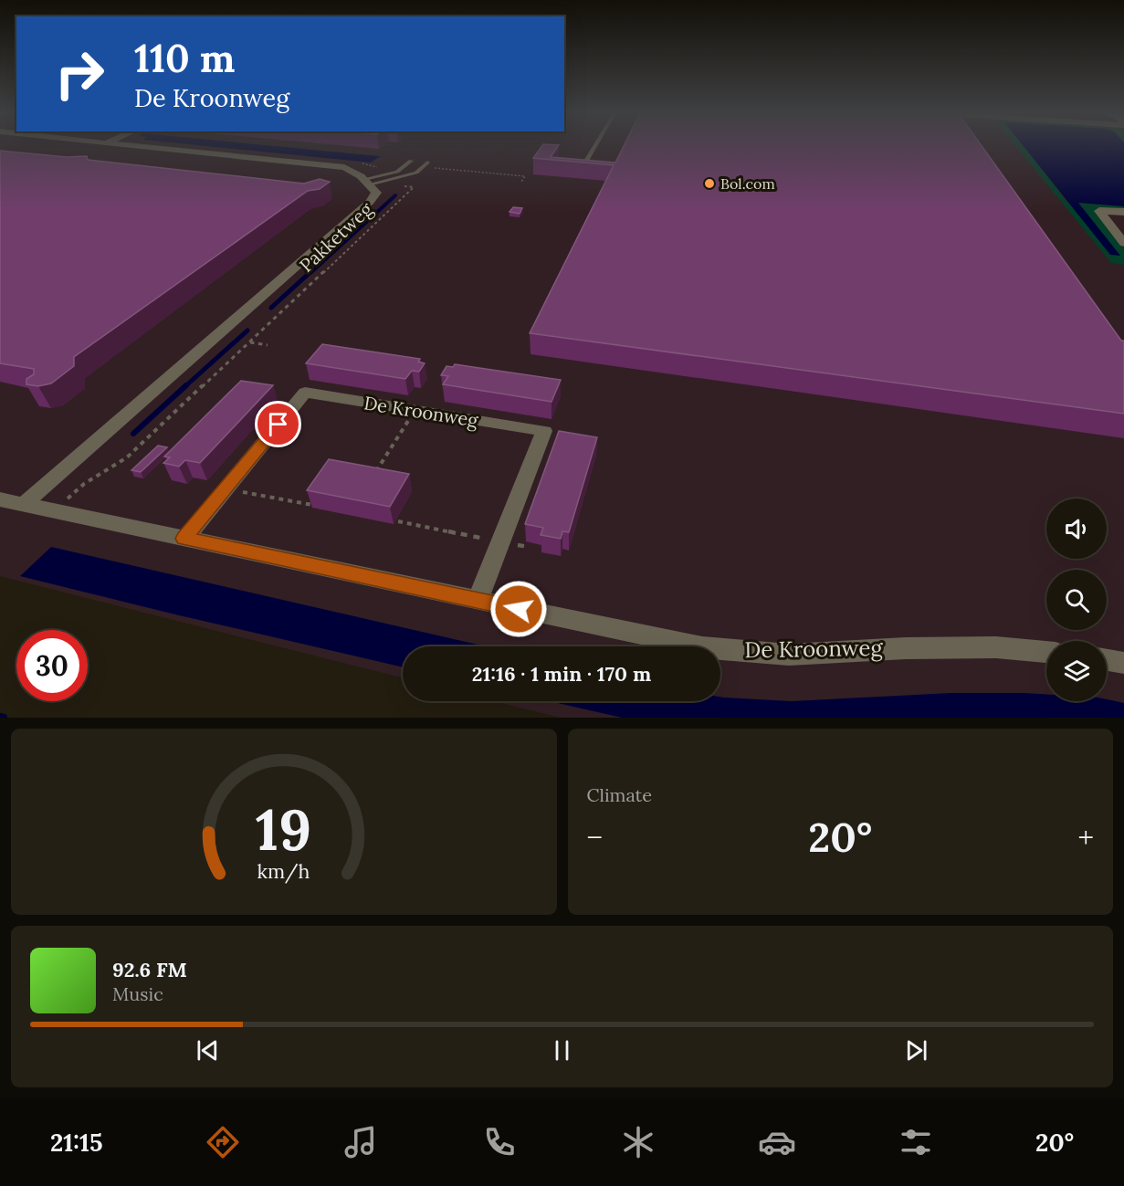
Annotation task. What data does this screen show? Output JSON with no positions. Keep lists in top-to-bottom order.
{
  "streets": {
    "street": ["Pakketweg", "De Kroonweg"]
  },
  "crossings": [
    ["Pakketweg", "De Kroonweg"]
  ],
  "places": ["Bol.com"],
  "page": {
    "turn": ["110 m", "De Kroonweg"],
    "limit": "30",
    "trip": "21:16 · 1 min · 170 m",
    "tile": "Climate",
    "heat": ["−", "20°", "+"],
    "song": ["92.6 FM", "Music"],
    "tabs": ["21:15", "20°"],
    "gauge": ["19", "km/h"]
  }
}
